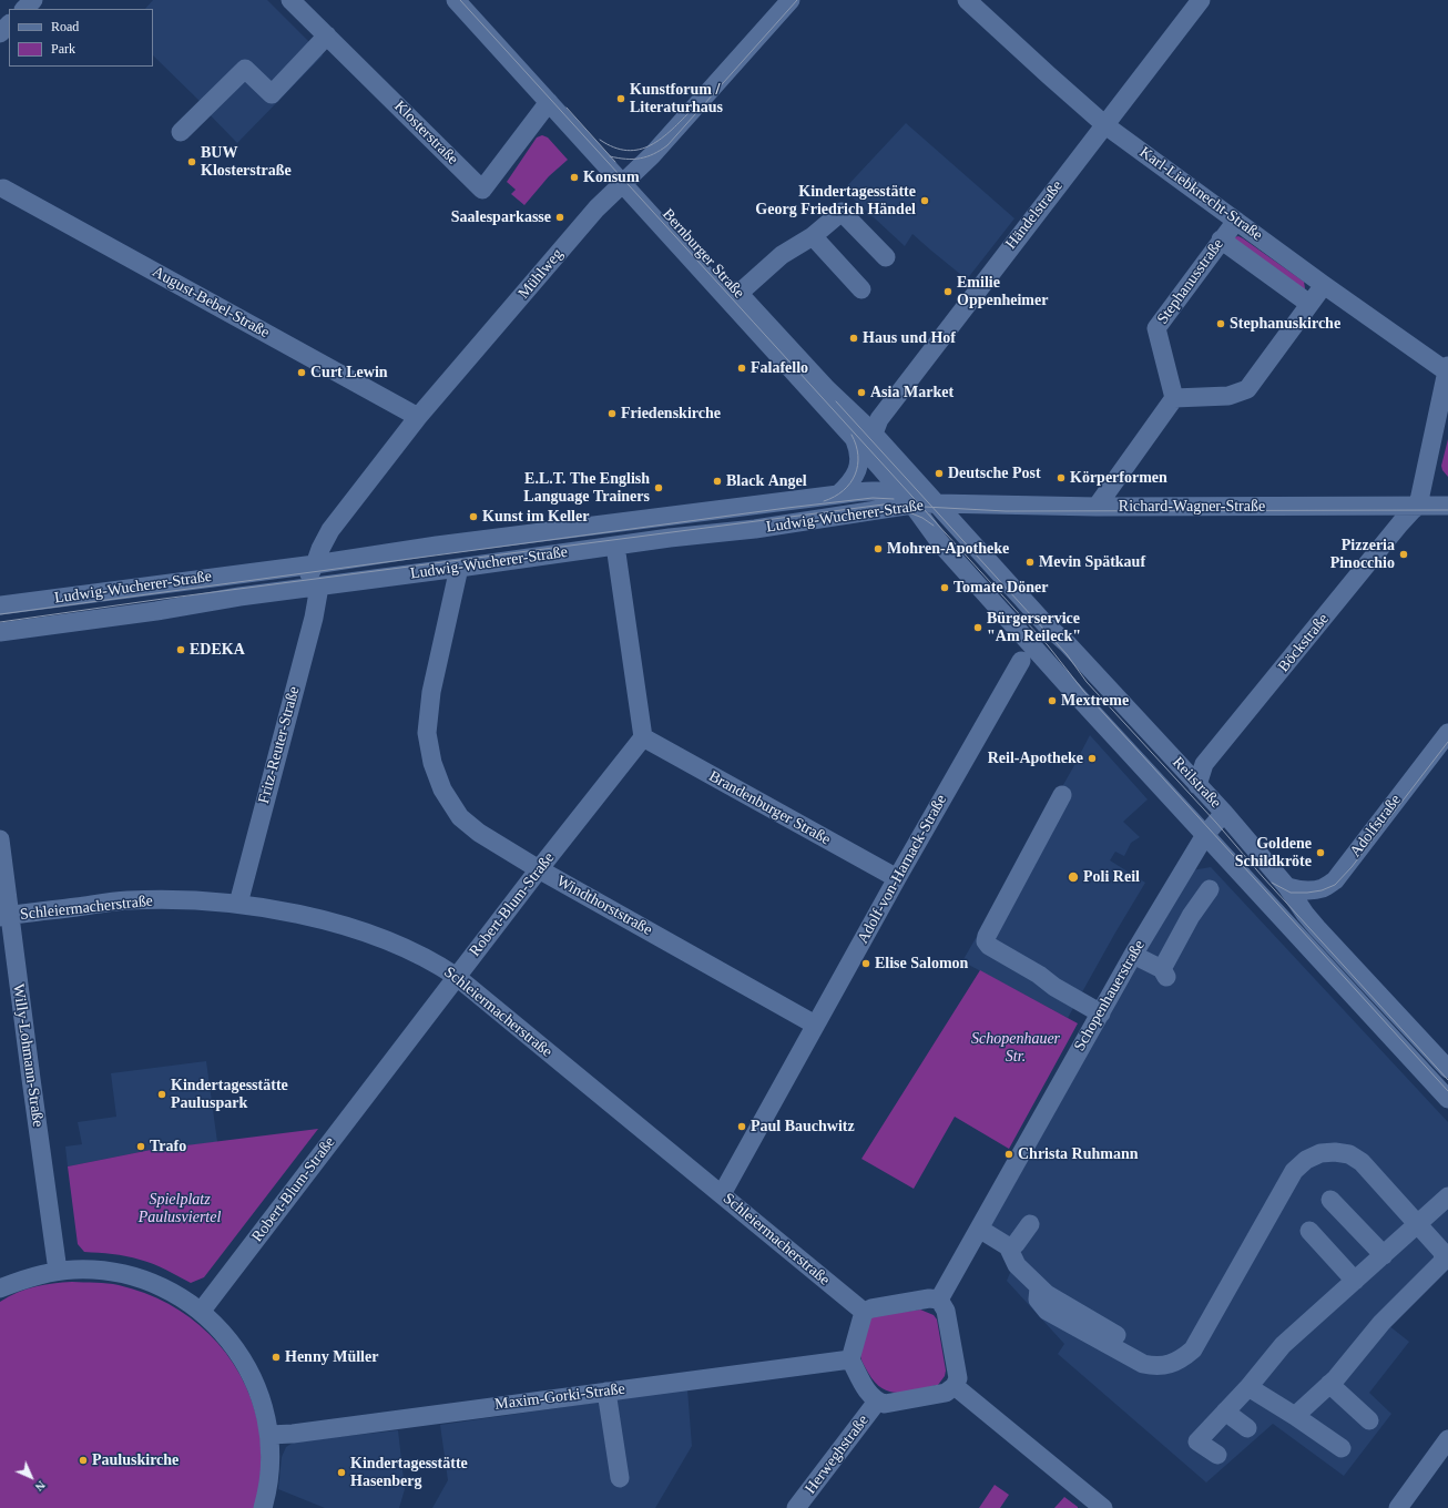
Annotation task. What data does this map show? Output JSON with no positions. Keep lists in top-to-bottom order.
{
  "streets": {
    "street": [
      "Klosterstraße",
      "Karl-Liebknecht-Straße",
      "Händelstraße",
      "Bernburger Straße",
      "Mühlweg",
      "Stephanusstraße",
      "August-Bebel-Straße",
      "Richard-Wagner-Straße",
      "Ludwig-Wucherer-Straße",
      "Böckstraße",
      "Fritz-Reuter-Straße",
      "Reilstraße",
      "Brandenburger Straße",
      "Adolfstraße",
      "Adolf-von-Harnack-Straße",
      "Robert-Blum-Straße",
      "Windthorststraße",
      "Schleiermacherstraße",
      "Schopenhauerstraße",
      "Willy-Lohmann-Straße",
      "Maxim-Gorki-Straße",
      "Herweghstraße"
    ]
  },
  "crossings": [
    ["Klosterstraße", "Bernburger Straße"],
    ["Karl-Liebknecht-Straße", "Händelstraße"],
    ["Karl-Liebknecht-Straße", "Stephanusstraße"],
    ["Händelstraße", "Bernburger Straße"],
    ["Bernburger Straße", "Mühlweg"],
    ["Bernburger Straße", "Richard-Wagner-Straße"],
    ["Bernburger Straße", "Ludwig-Wucherer-Straße"],
    ["Bernburger Straße", "Reilstraße"],
    ["Mühlweg", "August-Bebel-Straße"],
    ["Mühlweg", "Ludwig-Wucherer-Straße"],
    ["Richard-Wagner-Straße", "Ludwig-Wucherer-Straße"],
    ["Richard-Wagner-Straße", "Böckstraße"],
    ["Richard-Wagner-Straße", "Reilstraße"],
    ["Ludwig-Wucherer-Straße", "Fritz-Reuter-Straße"],
    ["Ludwig-Wucherer-Straße", "Reilstraße"],
    ["Ludwig-Wucherer-Straße", "Windthorststraße"],
    ["Böckstraße", "Reilstraße"],
    ["Fritz-Reuter-Straße", "Schleiermacherstraße"],
    ["Reilstraße", "Adolfstraße"],
    ["Reilstraße", "Schopenhauerstraße"],
    ["Brandenburger Straße", "Adolf-von-Harnack-Straße"],
    ["Brandenburger Straße", "Robert-Blum-Straße"],
    ["Adolf-von-Harnack-Straße", "Windthorststraße"],
    ["Adolf-von-Harnack-Straße", "Schleiermacherstraße"],
    ["Robert-Blum-Straße", "Windthorststraße"],
    ["Robert-Blum-Straße", "Schleiermacherstraße"],
    ["Schleiermacherstraße", "Schopenhauerstraße"],
    ["Schleiermacherstraße", "Willy-Lohmann-Straße"],
    ["Schleiermacherstraße", "Maxim-Gorki-Straße"],
    ["Schleiermacherstraße", "Herweghstraße"],
    ["Schopenhauerstraße", "Maxim-Gorki-Straße"],
    ["Schopenhauerstraße", "Herweghstraße"],
    ["Maxim-Gorki-Straße", "Herweghstraße"]
  ],
  "parks": ["Schopenhauer Str.", "Spielplatz Paulusviertel"],
  "places": [
    "Kunstforum / Literaturhaus",
    "BUW Klosterstraße",
    "Konsum",
    "Kindertagesstätte Georg Friedrich Händel",
    "Saalesparkasse",
    "Emilie Oppenheimer",
    "Stephanuskirche",
    "Haus und Hof",
    "Falafello",
    "Curt Lewin",
    "Asia Market",
    "Friedenskirche",
    "Deutsche Post",
    "Körperformen",
    "Black Angel",
    "E.L.T. The English Language Trainers",
    "Kunst im Keller",
    "Mohren-Apotheke",
    "Pizzeria Pinocchio",
    "Mevin Spätkauf",
    "Tomate Döner",
    "Bürgerservice \"Am Reileck\"",
    "EDEKA",
    "Mextreme",
    "Reil-Apotheke",
    "Goldene Schildkröte",
    "Poli Reil",
    "Elise Salomon",
    "Kindertagesstätte Pauluspark",
    "Paul Bauchwitz",
    "Trafo",
    "Christa Ruhmann",
    "Henny Müller",
    "Pauluskirche",
    "Kindertagesstätte Hasenberg"
  ],
  "legend": ["Road", "Park"],
  "north": "bottom right"
}
